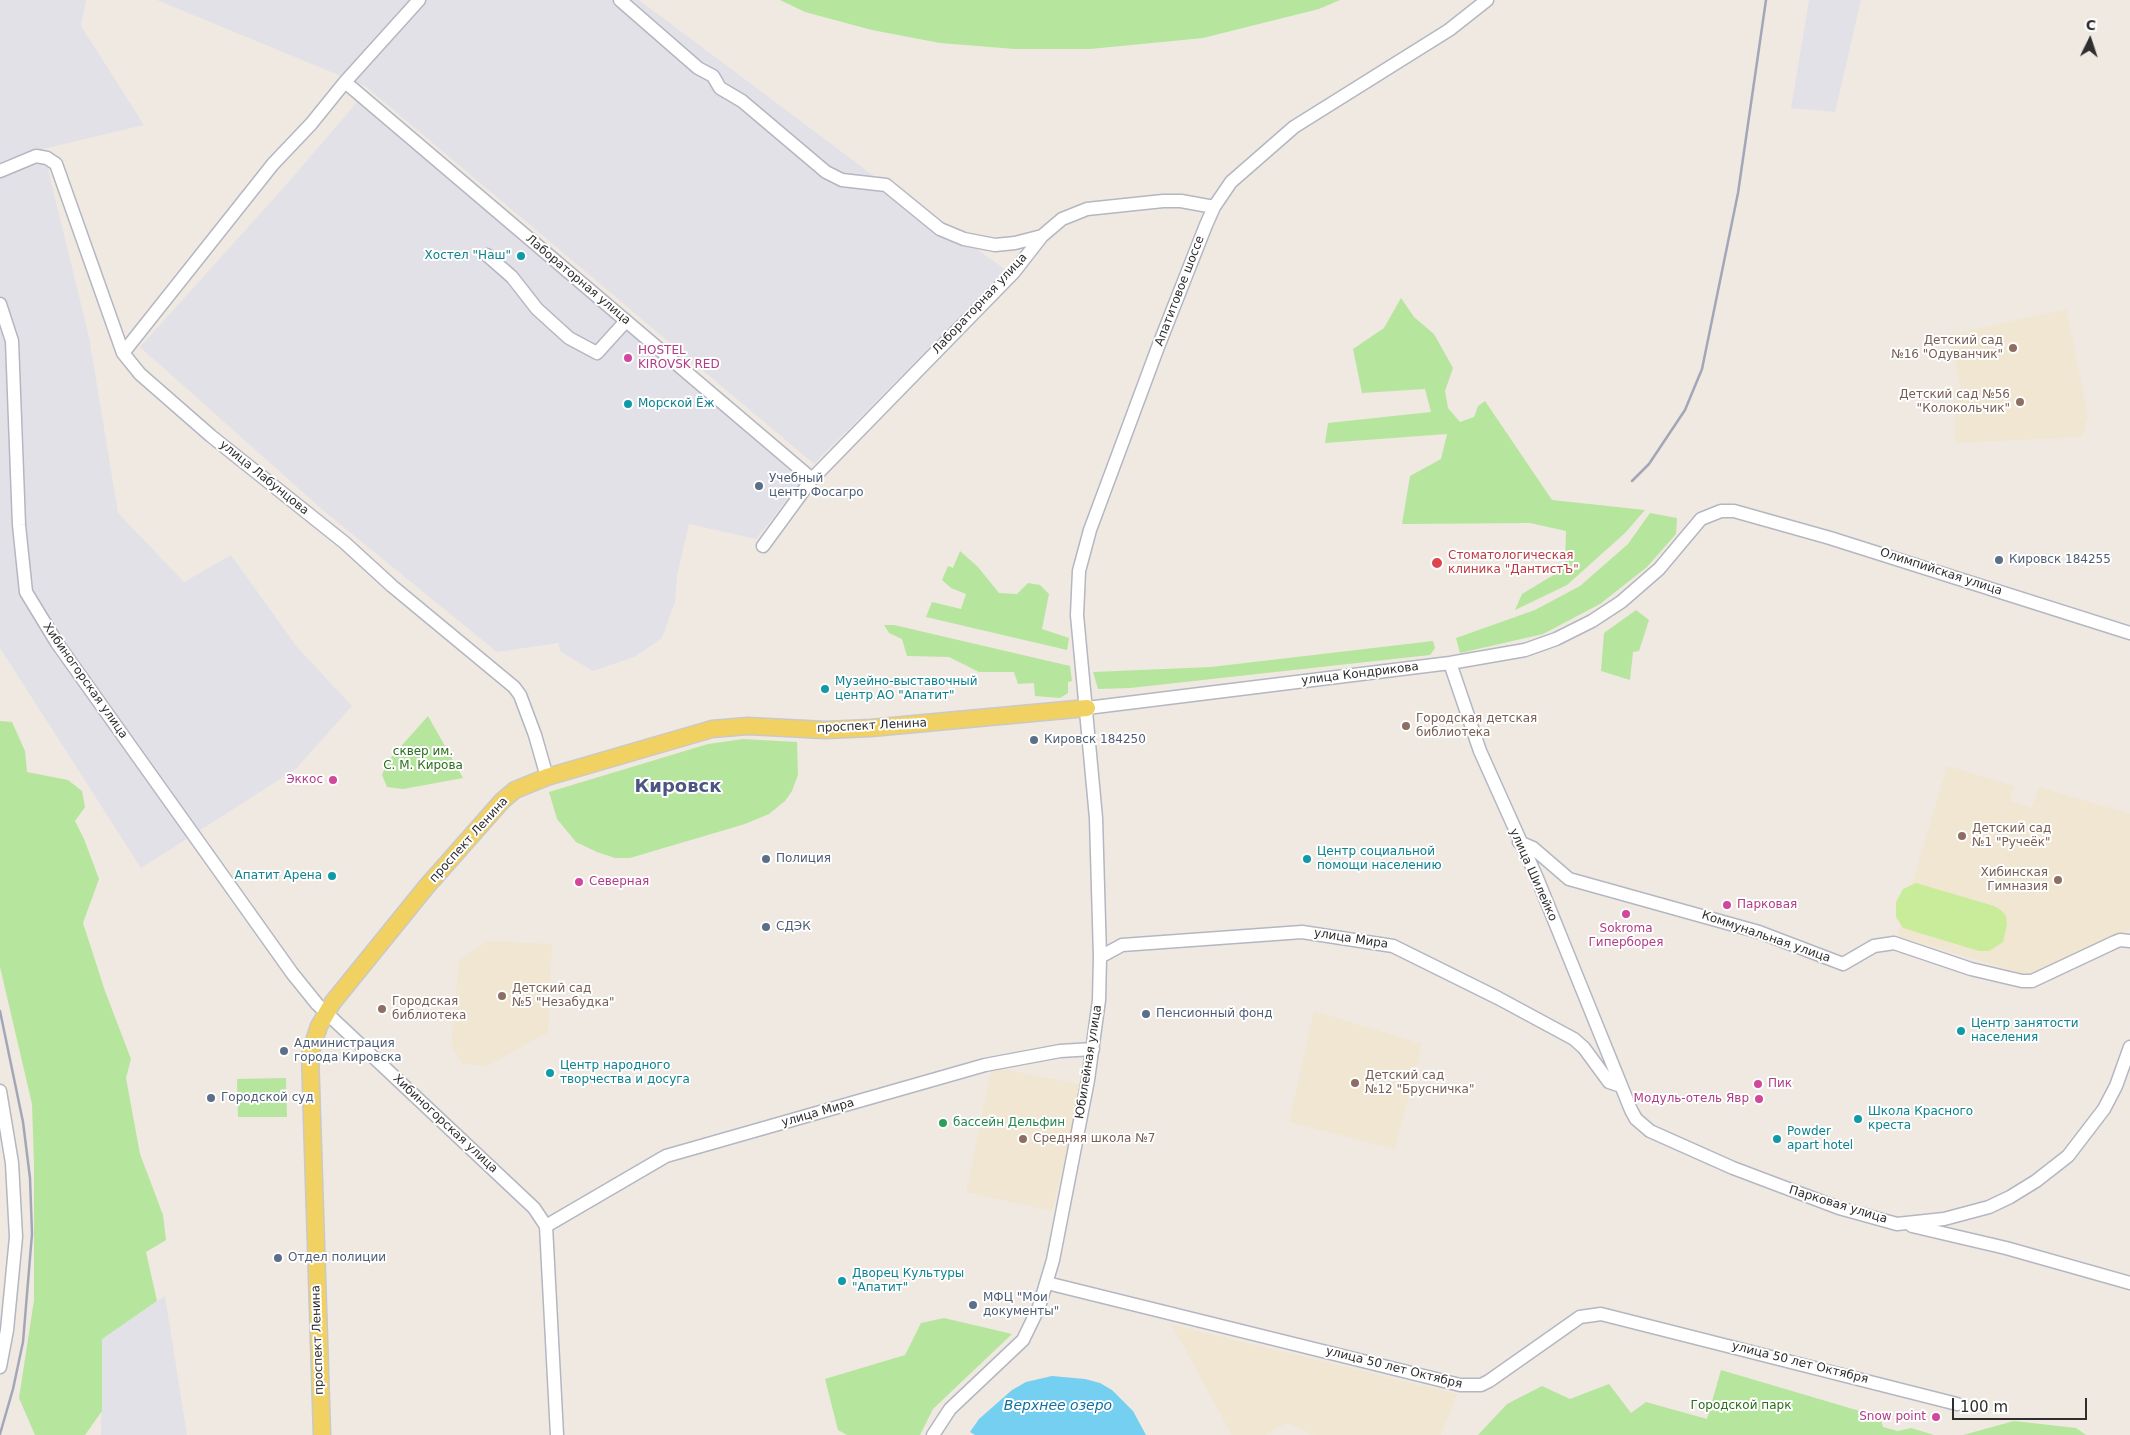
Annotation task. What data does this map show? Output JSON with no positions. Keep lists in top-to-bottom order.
{
  "streets": {
    "main road": ["проспект Ленина"],
    "street": [
      "Лабораторная улица",
      "Апатитовое шоссе",
      "улица Лабунцова",
      "Олимпийская улица",
      "улица Кондрикова",
      "Хибиногорская улица",
      "улица Шилейко",
      "Коммунальная улица",
      "улица Мира",
      "Юбилейная улица",
      "Парковая улица",
      "улица 50 лет Октября"
    ]
  },
  "crossings": [
    ["Лабораторная улица", "Апатитовое шоссе"],
    ["Апатитовое шоссе", "улица Кондрикова"],
    ["Апатитовое шоссе", "проспект Ленина"],
    ["Апатитовое шоссе", "Юбилейная улица"],
    ["улица Лабунцова", "проспект Ленина"],
    ["Олимпийская улица", "улица Кондрикова"],
    ["улица Кондрикова", "проспект Ленина"],
    ["улица Кондрикова", "улица Шилейко"],
    ["улица Кондрикова", "Юбилейная улица"],
    ["Хибиногорская улица", "проспект Ленина"],
    ["Хибиногорская улица", "улица Мира"],
    ["проспект Ленина", "Юбилейная улица"],
    ["улица Шилейко", "Коммунальная улица"],
    ["улица Шилейко", "улица Мира"],
    ["улица Шилейко", "Парковая улица"],
    ["улица Мира", "Юбилейная улица"],
    ["улица Мира", "Парковая улица"],
    ["Юбилейная улица", "улица 50 лет Октября"]
  ],
  "districts": ["Кировск"],
  "water": ["Верхнее озеро"],
  "parks": ["сквер им. С. М. Кирова", "Городской парк"],
  "places": [
    "Хостел \"Наш\"",
    "Детский сад №16 \"Одуванчик\"",
    "HOSTEL KIROVSK RED",
    "Детский сад №56 \"Колокольчик\"",
    "Морской Ёж",
    "Учебный центр Фосагро",
    "Кировск 184255",
    "Стоматологическая клиника \"ДантистЪ\"",
    "Музейно-выставочный центр АО \"Апатит\"",
    "Городская детская библиотека",
    "Кировск 184250",
    "Эккос",
    "Детский сад №1 \"Ручеёк\"",
    "Полиция",
    "Центр социальной помощи населению",
    "Апатит Арена",
    "Хибинская Гимназия",
    "Северная",
    "Парковая",
    "Sokroma Гиперборея",
    "СДЭК",
    "Детский сад №5 \"Незабудка\"",
    "Городская библиотека",
    "Пенсионный фонд",
    "Центр занятости населения",
    "Администрация города Кировска",
    "Центр народного творчества и досуга",
    "Детский сад №12 \"Брусничка\"",
    "Пик",
    "Городской суд",
    "Модуль-отель Явр",
    "Школа Красного креста",
    "бассейн Дельфин",
    "Средняя школа №7",
    "Powder apart hotel",
    "Отдел полиции",
    "Дворец Культуры \"Апатит\"",
    "МФЦ \"Мои документы\"",
    "Snow point"
  ],
  "scale_bar": "100 m",
  "north": "top"
}
